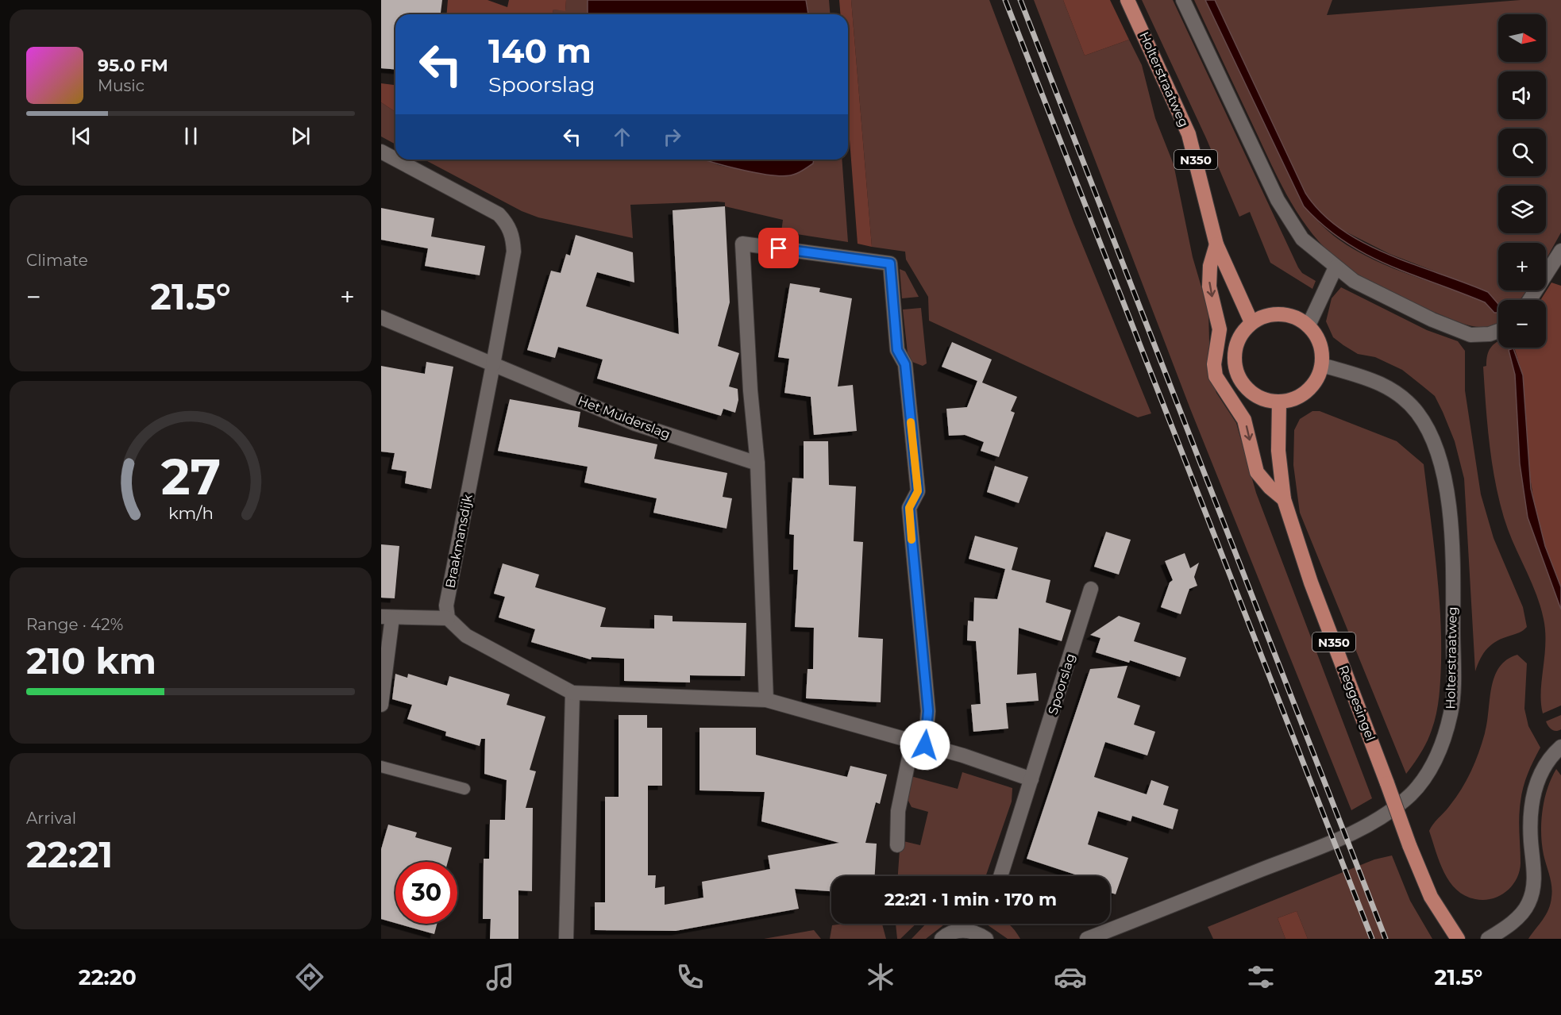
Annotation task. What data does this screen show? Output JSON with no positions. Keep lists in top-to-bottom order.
{
  "streets": {
    "main road": ["Holterstraatweg", "N350", "Reggesingel"],
    "street": ["Het Mulderslag", "Braakmansdijk", "Spoorslag"]
  },
  "crossings": [
    ["Holterstraatweg", "N350"],
    ["Holterstraatweg", "Reggesingel"],
    ["N350", "Reggesingel"],
    ["Het Mulderslag", "Braakmansdijk"]
  ],
  "north": "right",
  "page": {
    "map_buttons": ["+", "−"],
    "turn": ["140 m", "Spoorslag"],
    "song": ["95.0 FM", "Music"],
    "tile": [
      "Climate",
      ["Range · 42%", "210 km"],
      ["Arrival", "22:21"]
    ],
    "heat": ["−", "21.5°", "+"],
    "limit": "30",
    "trip": "22:21 · 1 min · 170 m",
    "tabs": ["22:20", "21.5°"],
    "gauge": ["27", "km/h"]
  }
}
